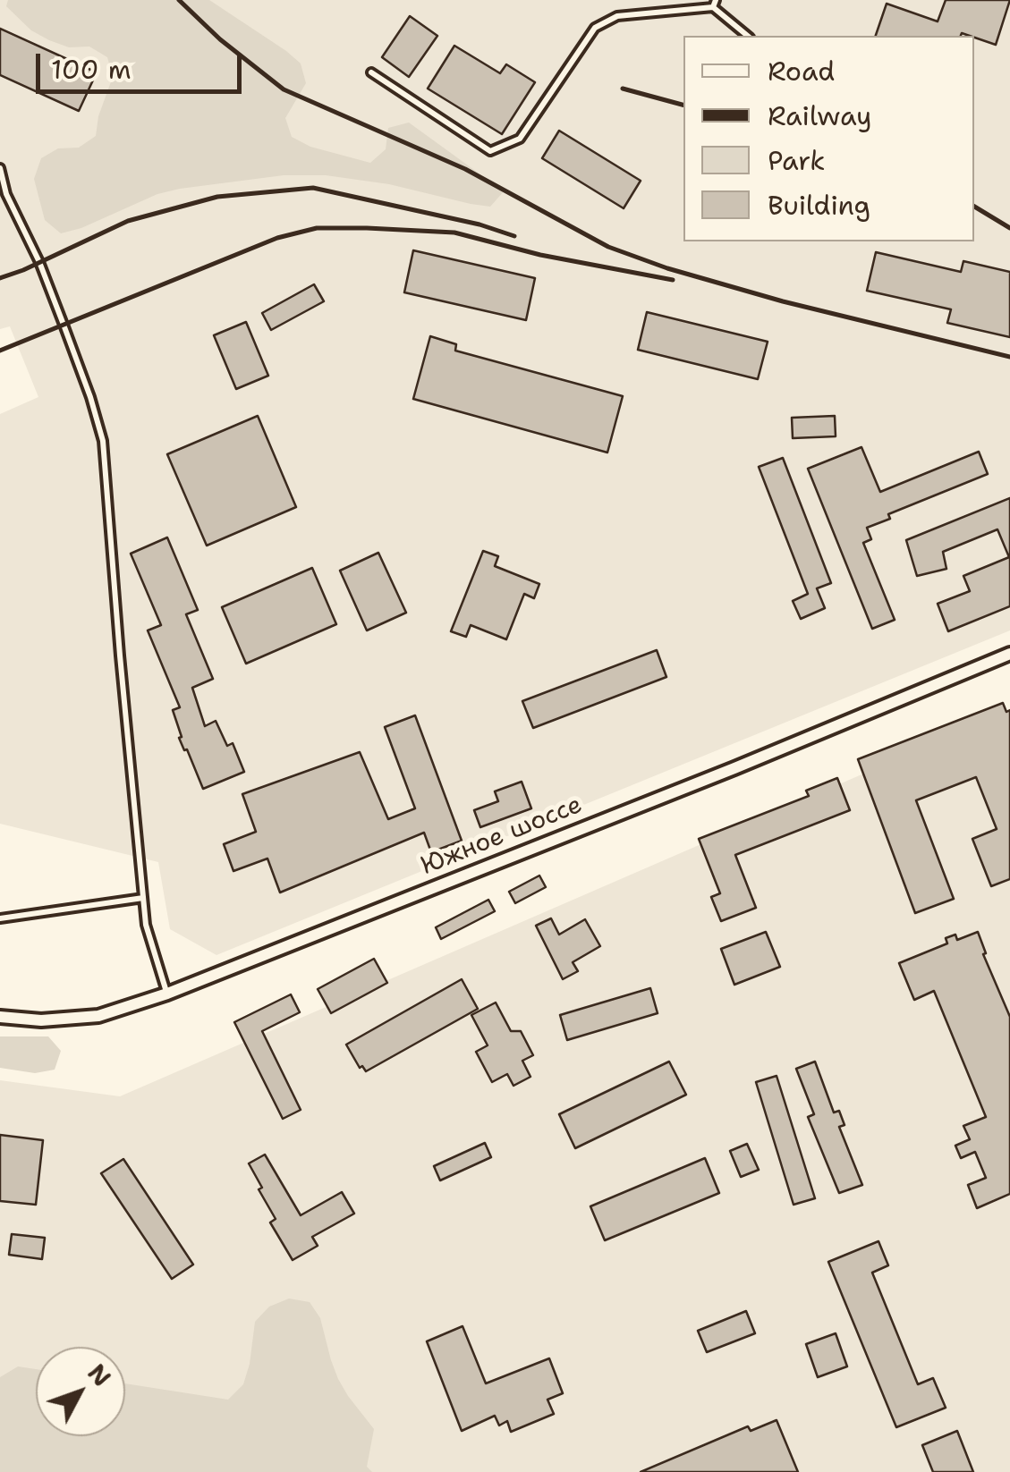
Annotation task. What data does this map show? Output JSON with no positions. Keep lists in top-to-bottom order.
{
  "streets": {
    "street": ["Южное шоссе"]
  },
  "legend": [
    "Road",
    "Railway",
    "Park",
    "Building"
  ],
  "scale_bar": "100 m",
  "north": "top right"
}
